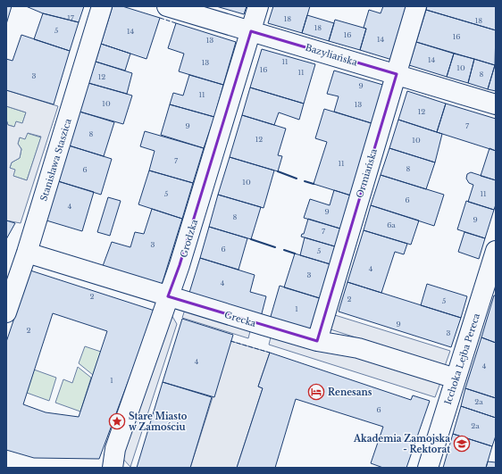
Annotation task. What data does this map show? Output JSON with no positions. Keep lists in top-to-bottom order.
{
  "streets": {
    "street": [
      "Bazyliańska",
      "Stanisława Staszica",
      "Ormiańska",
      "Grodzka",
      "Grecka",
      "Icchoka Lejba Pereca"
    ]
  },
  "crossings": [
    ["Bazyliańska", "Ormiańska"],
    ["Bazyliańska", "Grodzka"],
    ["Stanisława Staszica", "Grecka"],
    ["Ormiańska", "Grecka"],
    ["Grodzka", "Grecka"],
    ["Grecka", "Icchoka Lejba Pereca"]
  ],
  "places": {
    "hotel": ["Renesans"],
    "place": ["Stare Miasto w Zamościu"],
    "school or university": ["Akademia Zamojska - Rektorat"]
  },
  "house_numbers": [
    "17",
    "18",
    "18",
    "18",
    "5",
    "14",
    "16",
    "16",
    "14",
    "13",
    "14",
    "11",
    "13",
    "10",
    "16",
    "11",
    "8",
    "3",
    "12",
    "9",
    "11",
    "10",
    "13",
    "12",
    "9",
    "7",
    "8",
    "12",
    "10",
    "7",
    "11",
    "8",
    "6",
    "10",
    "5",
    "11",
    "6",
    "4",
    "9",
    "8",
    "9",
    "6a",
    "7",
    "3",
    "6",
    "5",
    "4",
    "3",
    "4",
    "2",
    "2",
    "5",
    "1",
    "9",
    "2",
    "3",
    "4",
    "4",
    "1",
    "2a",
    "6",
    "2a"
  ]
}
